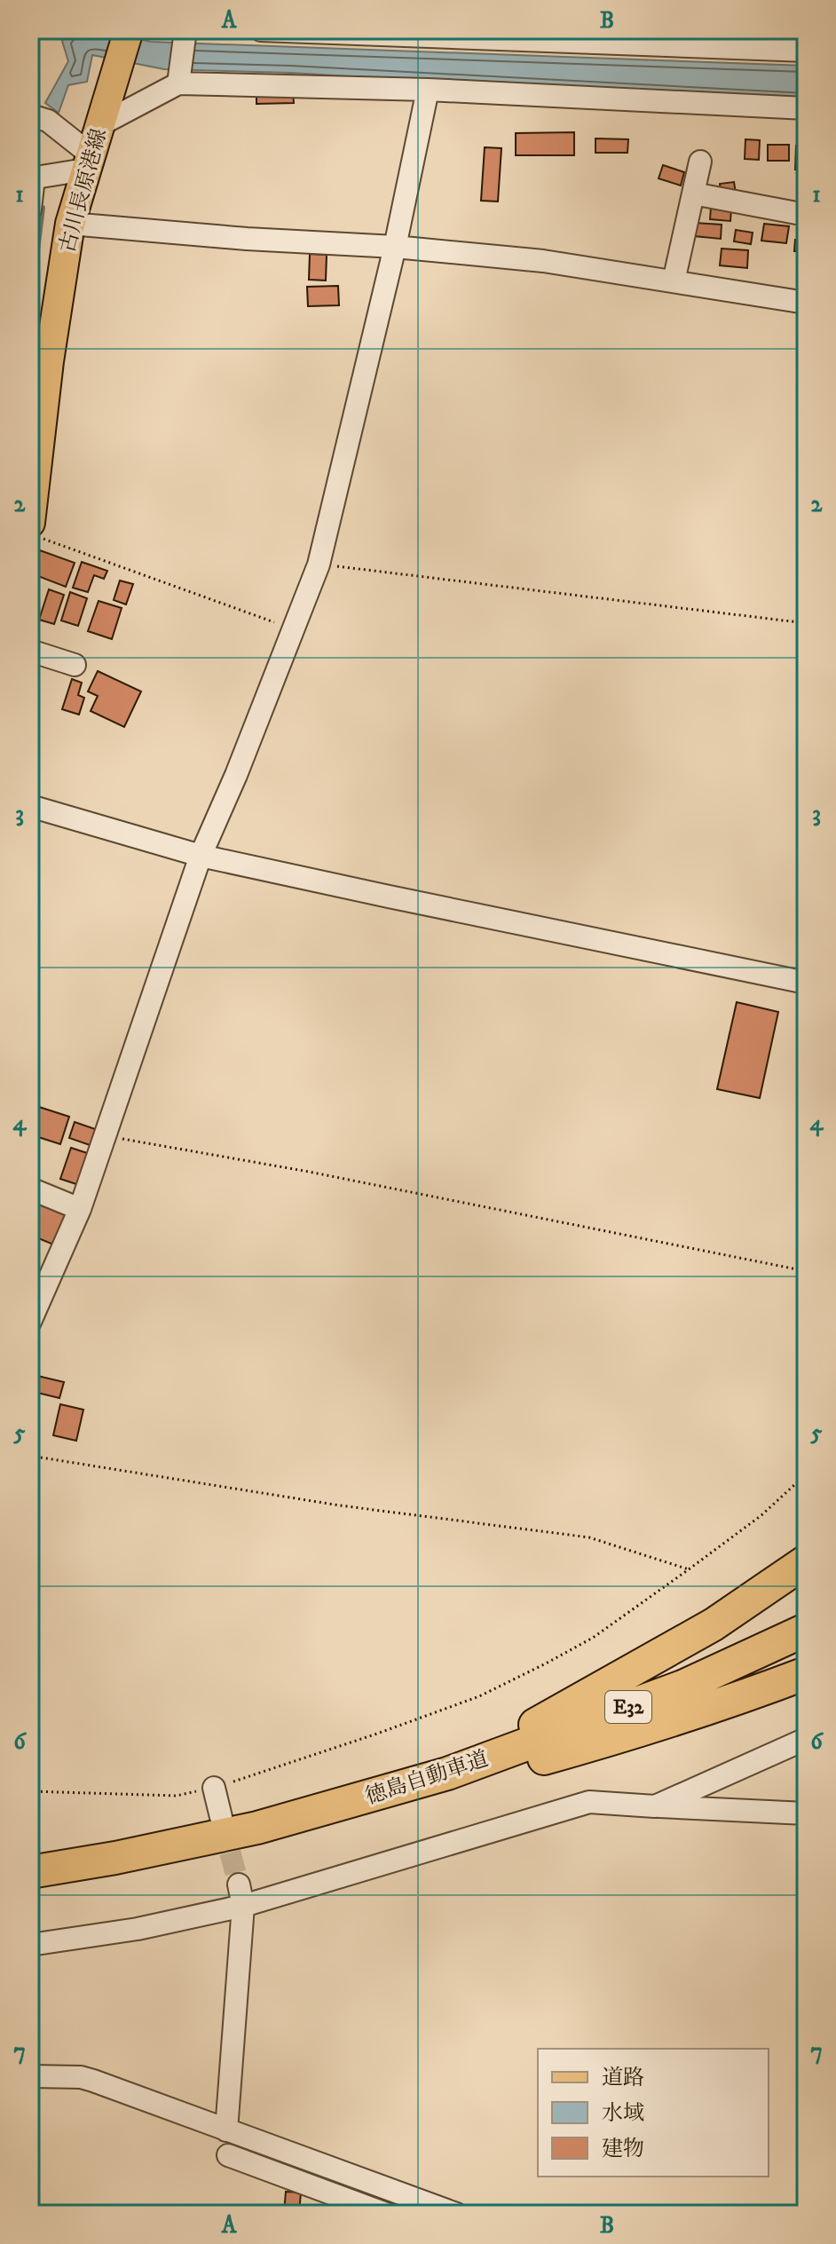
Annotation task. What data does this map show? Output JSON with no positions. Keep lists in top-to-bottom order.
{
  "streets": {
    "highway": ["E32", "徳島自動車道"],
    "main road": ["古川長原港線"]
  },
  "legend": ["道路", "水域", "建物"],
  "grid": {
    "columns": ["A", "B"],
    "rows": [
      "1",
      "2",
      "3",
      "4",
      "5",
      "6",
      "7"
    ]
  }
}
